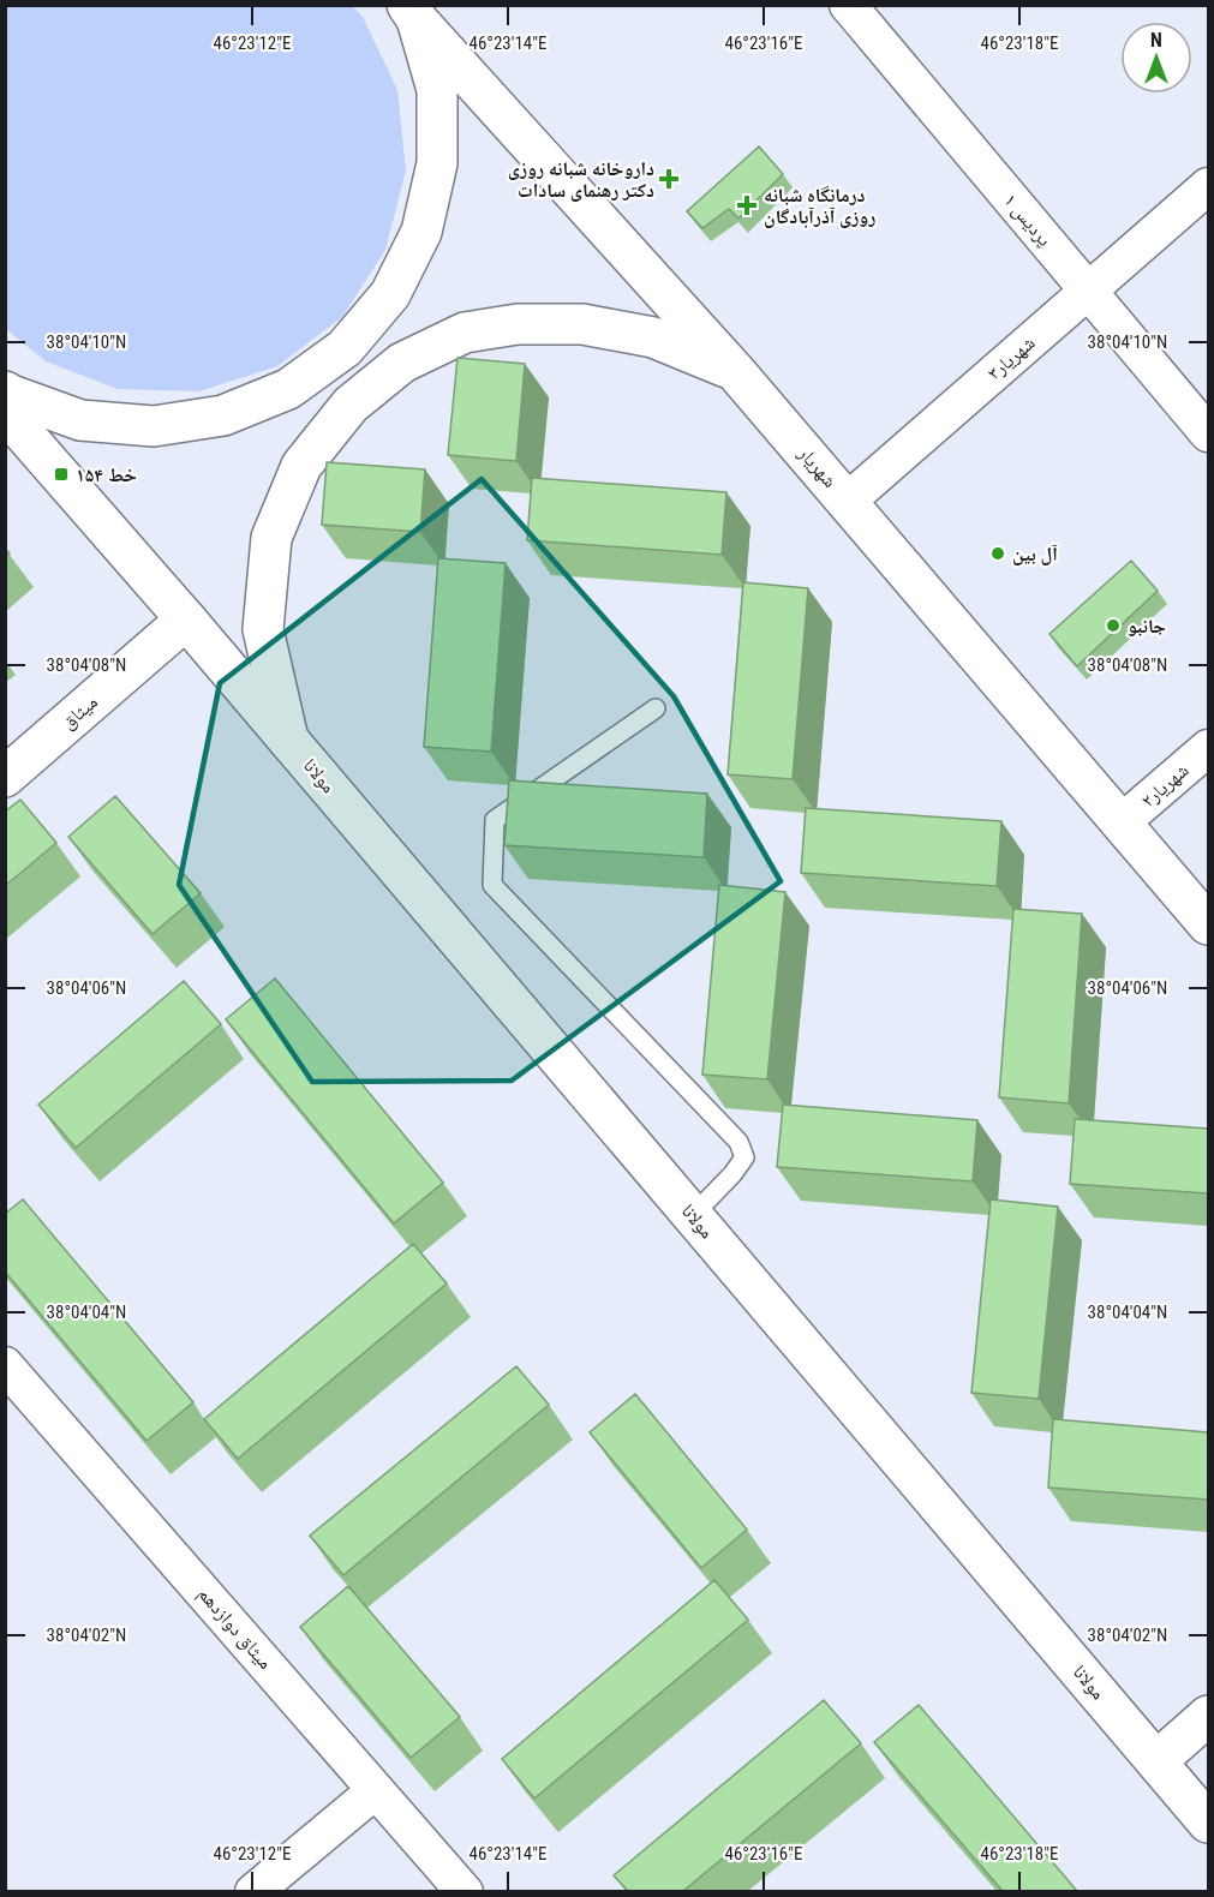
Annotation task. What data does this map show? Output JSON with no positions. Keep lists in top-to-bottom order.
{
  "streets": {
    "main road": ["شهریار", "میثاق", "مولانا"],
    "street": [
      "پردیس ۱",
      "شهریار۳",
      "شهریار۲",
      "میثاق دوازدهم"
    ]
  },
  "crossings": [
    ["پردیس ۱", "شهریار۳"],
    ["شهریار۳", "شهریار"],
    ["شهریار", "شهریار۲"],
    ["میثاق", "مولانا"]
  ],
  "places": {
    "health": ["داروخانه شبانه روزی دکتر رهنمای سادات", "درمانگاه شبانه روزی آذرآبادگان"],
    "transit": ["خط ۱۵۴"],
    "other": ["آل بین", "جانبو"]
  },
  "north": "top",
  "coordinates": [
    "46°23'12\"E",
    "46°23'14\"E",
    "46°23'16\"E",
    "46°23'18\"E",
    "38°04'10\"N",
    "38°04'08\"N",
    "38°04'06\"N",
    "38°04'04\"N",
    "38°04'02\"N"
  ]
}
